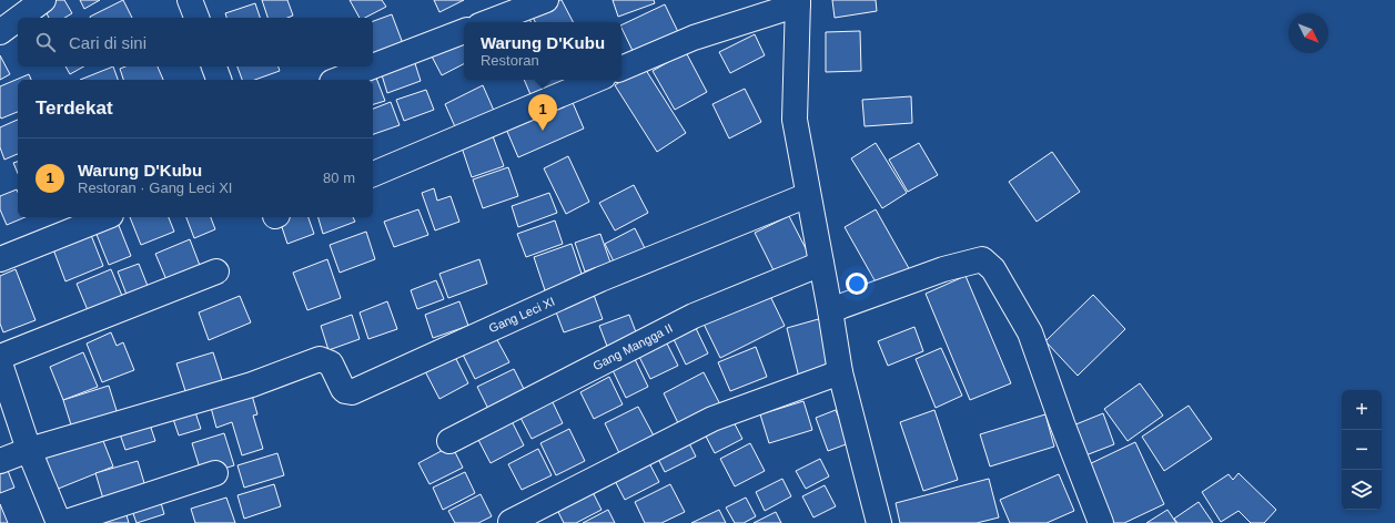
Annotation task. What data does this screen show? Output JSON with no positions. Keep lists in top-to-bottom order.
{
  "streets": {
    "street": ["Gang Leci XI", "Gang Mangga II"]
  },
  "north": "bottom right",
  "page": {
    "search": "Cari di sini",
    "popup": ["Warung D'Kubu", "Restoran"],
    "heading": "Terdekat",
    "pins": "1",
    "list": [
      {
        "mark": "1",
        "name": "Warung D'Kubu",
        "note": "Restoran · Gang Leci XI",
        "value": "80 m"
      }
    ],
    "map_buttons": ["+", "−"]
  }
}
